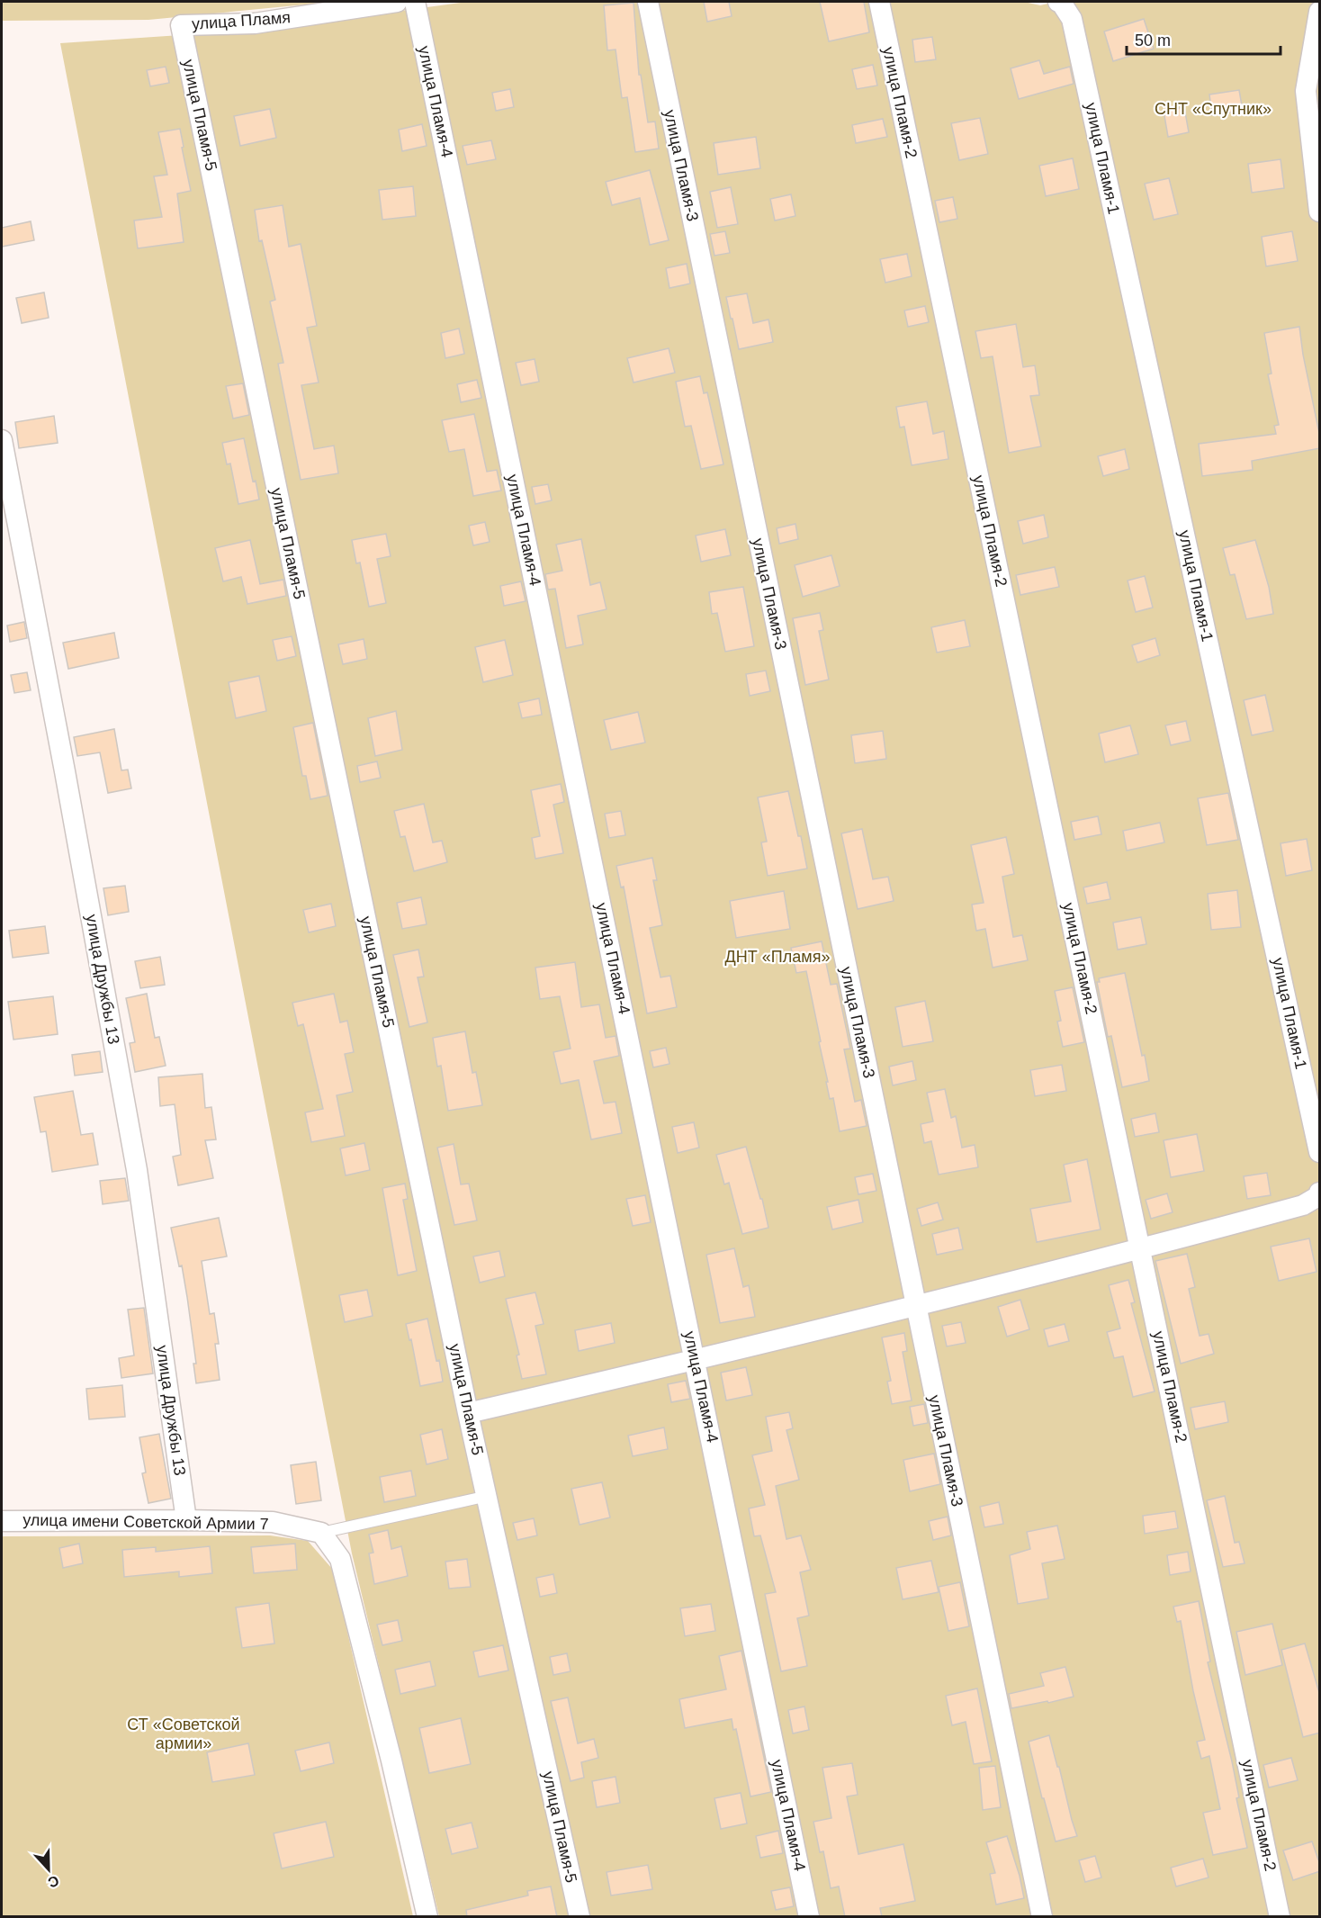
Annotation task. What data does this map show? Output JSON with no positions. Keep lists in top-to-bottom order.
{
  "streets": {
    "street": [
      "улица Пламя",
      "улица Пламя-4",
      "улица Пламя-2",
      "улица Пламя-5",
      "улица Пламя-1",
      "улица Пламя-3",
      "улица Дружбы 13",
      "улица имени Советской Армии 7"
    ]
  },
  "crossings": [
    ["улица Пламя", "улица Пламя-5"],
    ["улица Дружбы 13", "улица имени Советской Армии 7"]
  ],
  "parks": ["СНТ «Спутник»", "ДНТ «Пламя»", "СТ «Советской армии»"],
  "scale_bar": "50 m",
  "north": "bottom"
}
